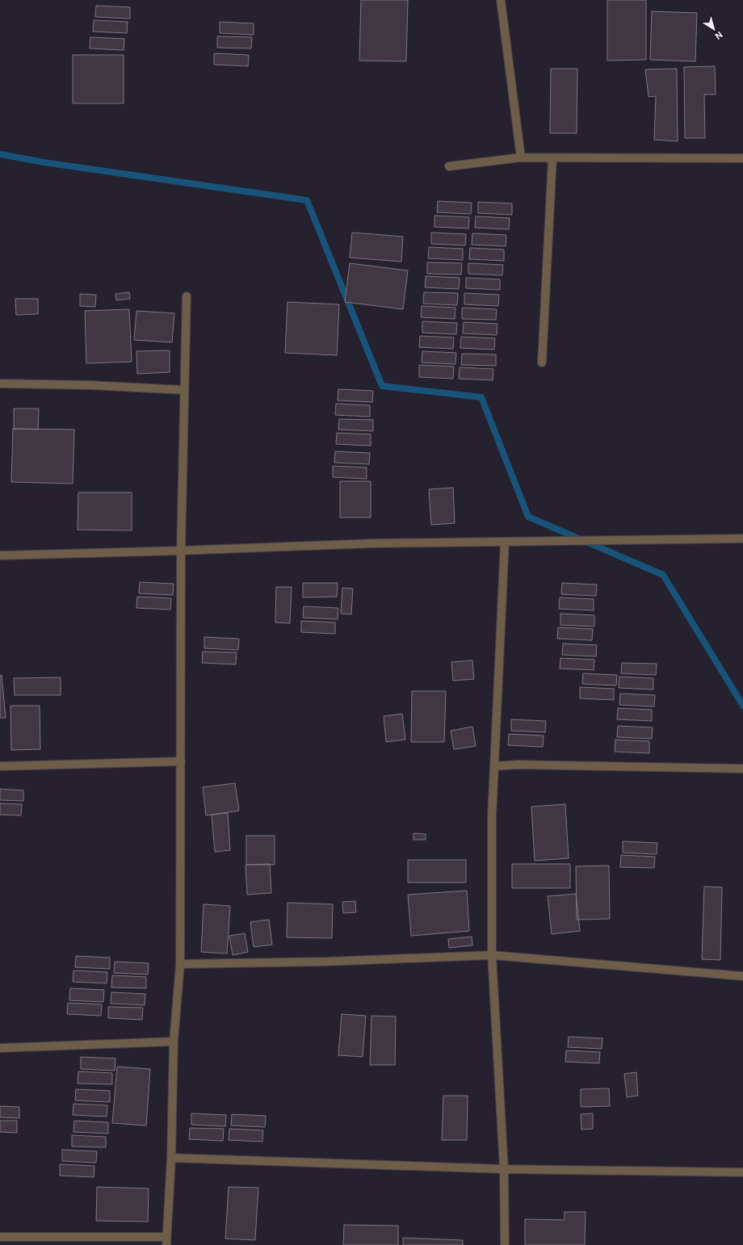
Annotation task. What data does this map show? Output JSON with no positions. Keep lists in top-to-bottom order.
{
  "north": "bottom right"
}
